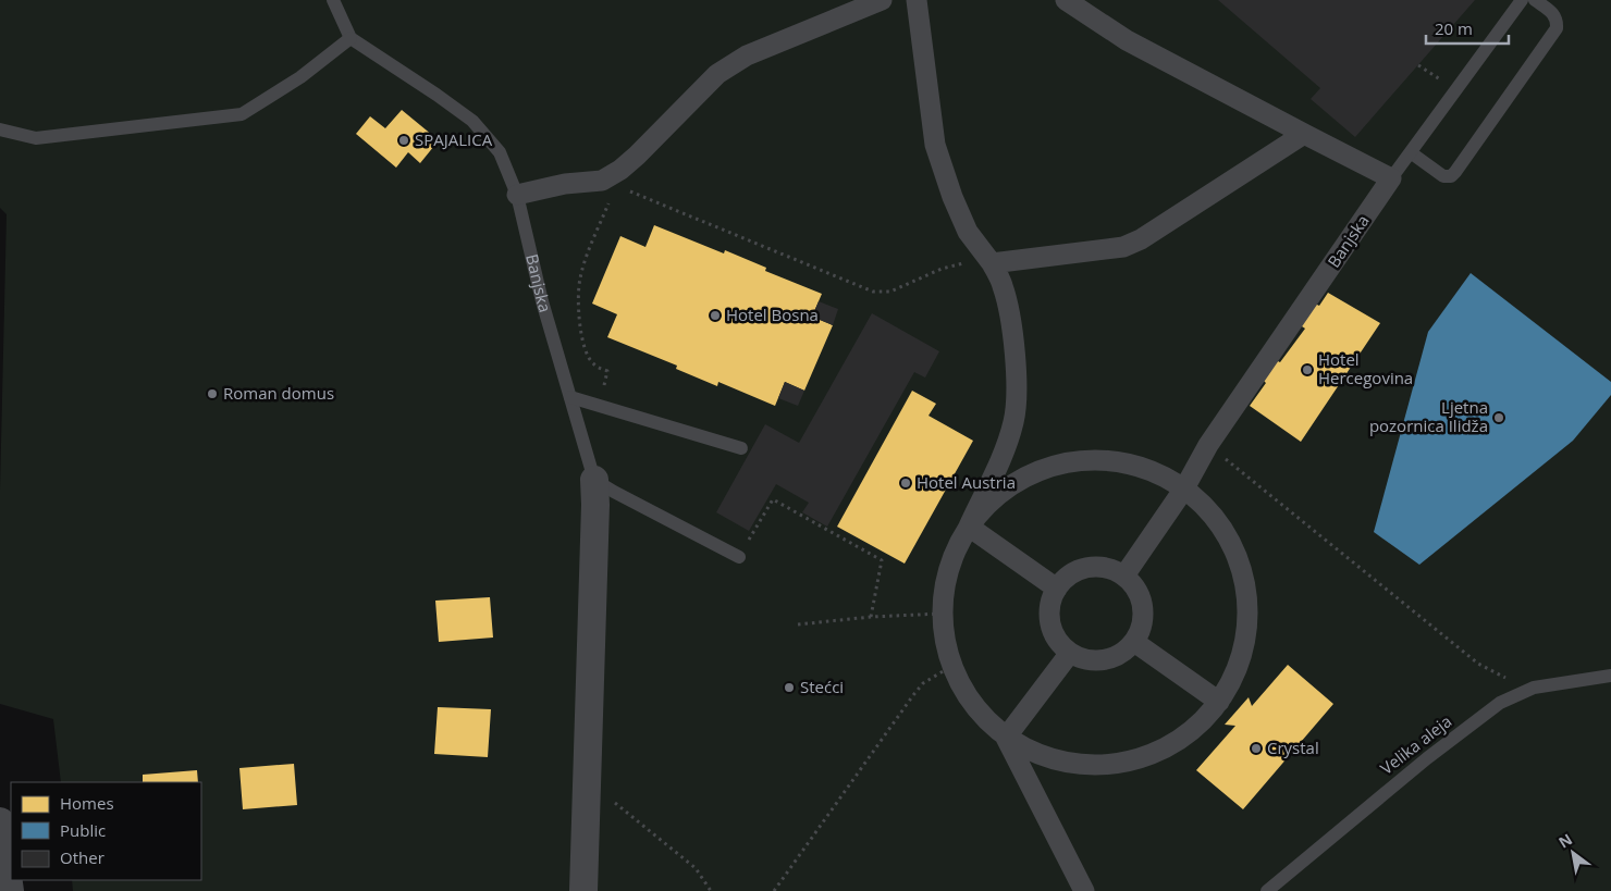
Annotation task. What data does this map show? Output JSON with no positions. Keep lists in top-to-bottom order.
{
  "streets": {
    "street": ["Banjska"],
    "lane": ["Velika aleja"]
  },
  "places": [
    "SPAJALICA",
    "Hotel Bosna",
    "Hotel Hercegovina",
    "Roman domus",
    "Ljetna pozornica Ilidža",
    "Hotel Austria",
    "Stećci",
    "Crystal"
  ],
  "legend": ["Homes", "Public", "Other"],
  "scale_bar": "20 m",
  "north": "top left"
}
